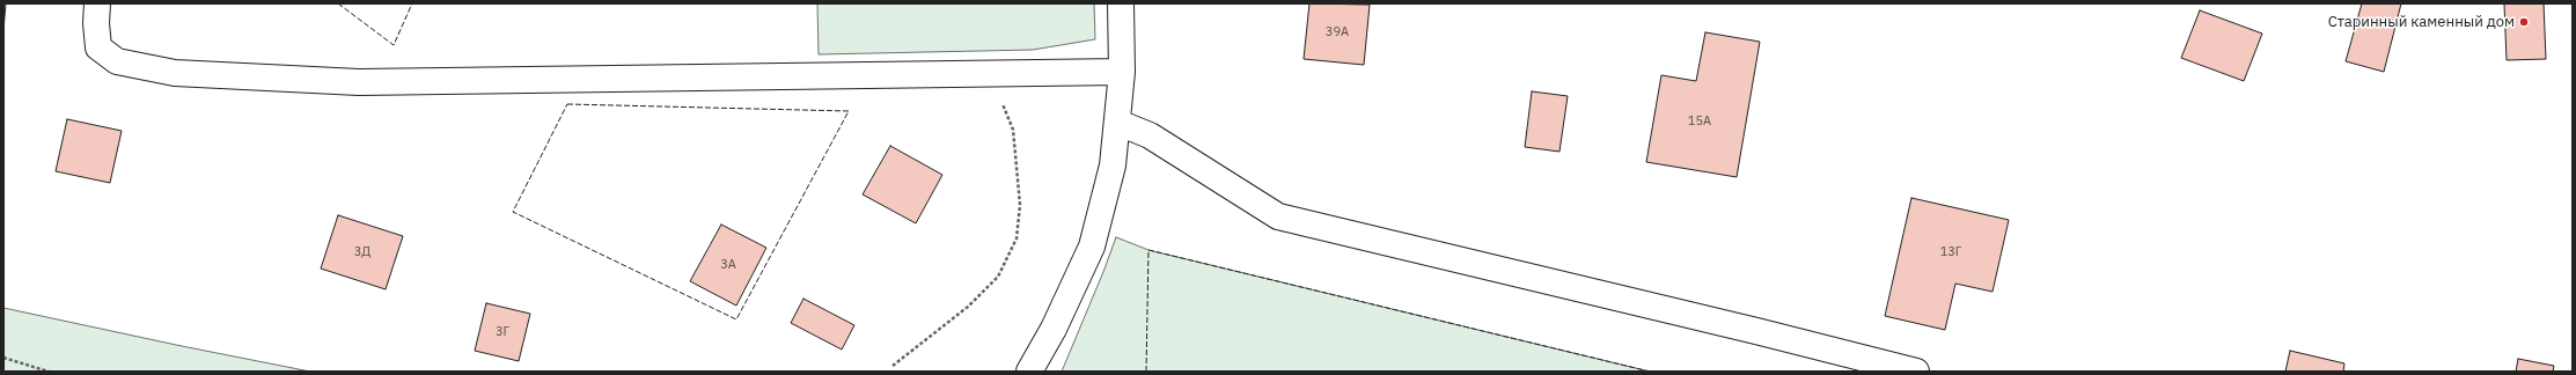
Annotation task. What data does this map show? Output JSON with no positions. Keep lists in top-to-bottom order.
{
  "places": ["Старинный каменный дом"],
  "house_numbers": [
    "39А",
    "15А",
    "3Д",
    "13Г",
    "3А",
    "3Г"
  ]
}
